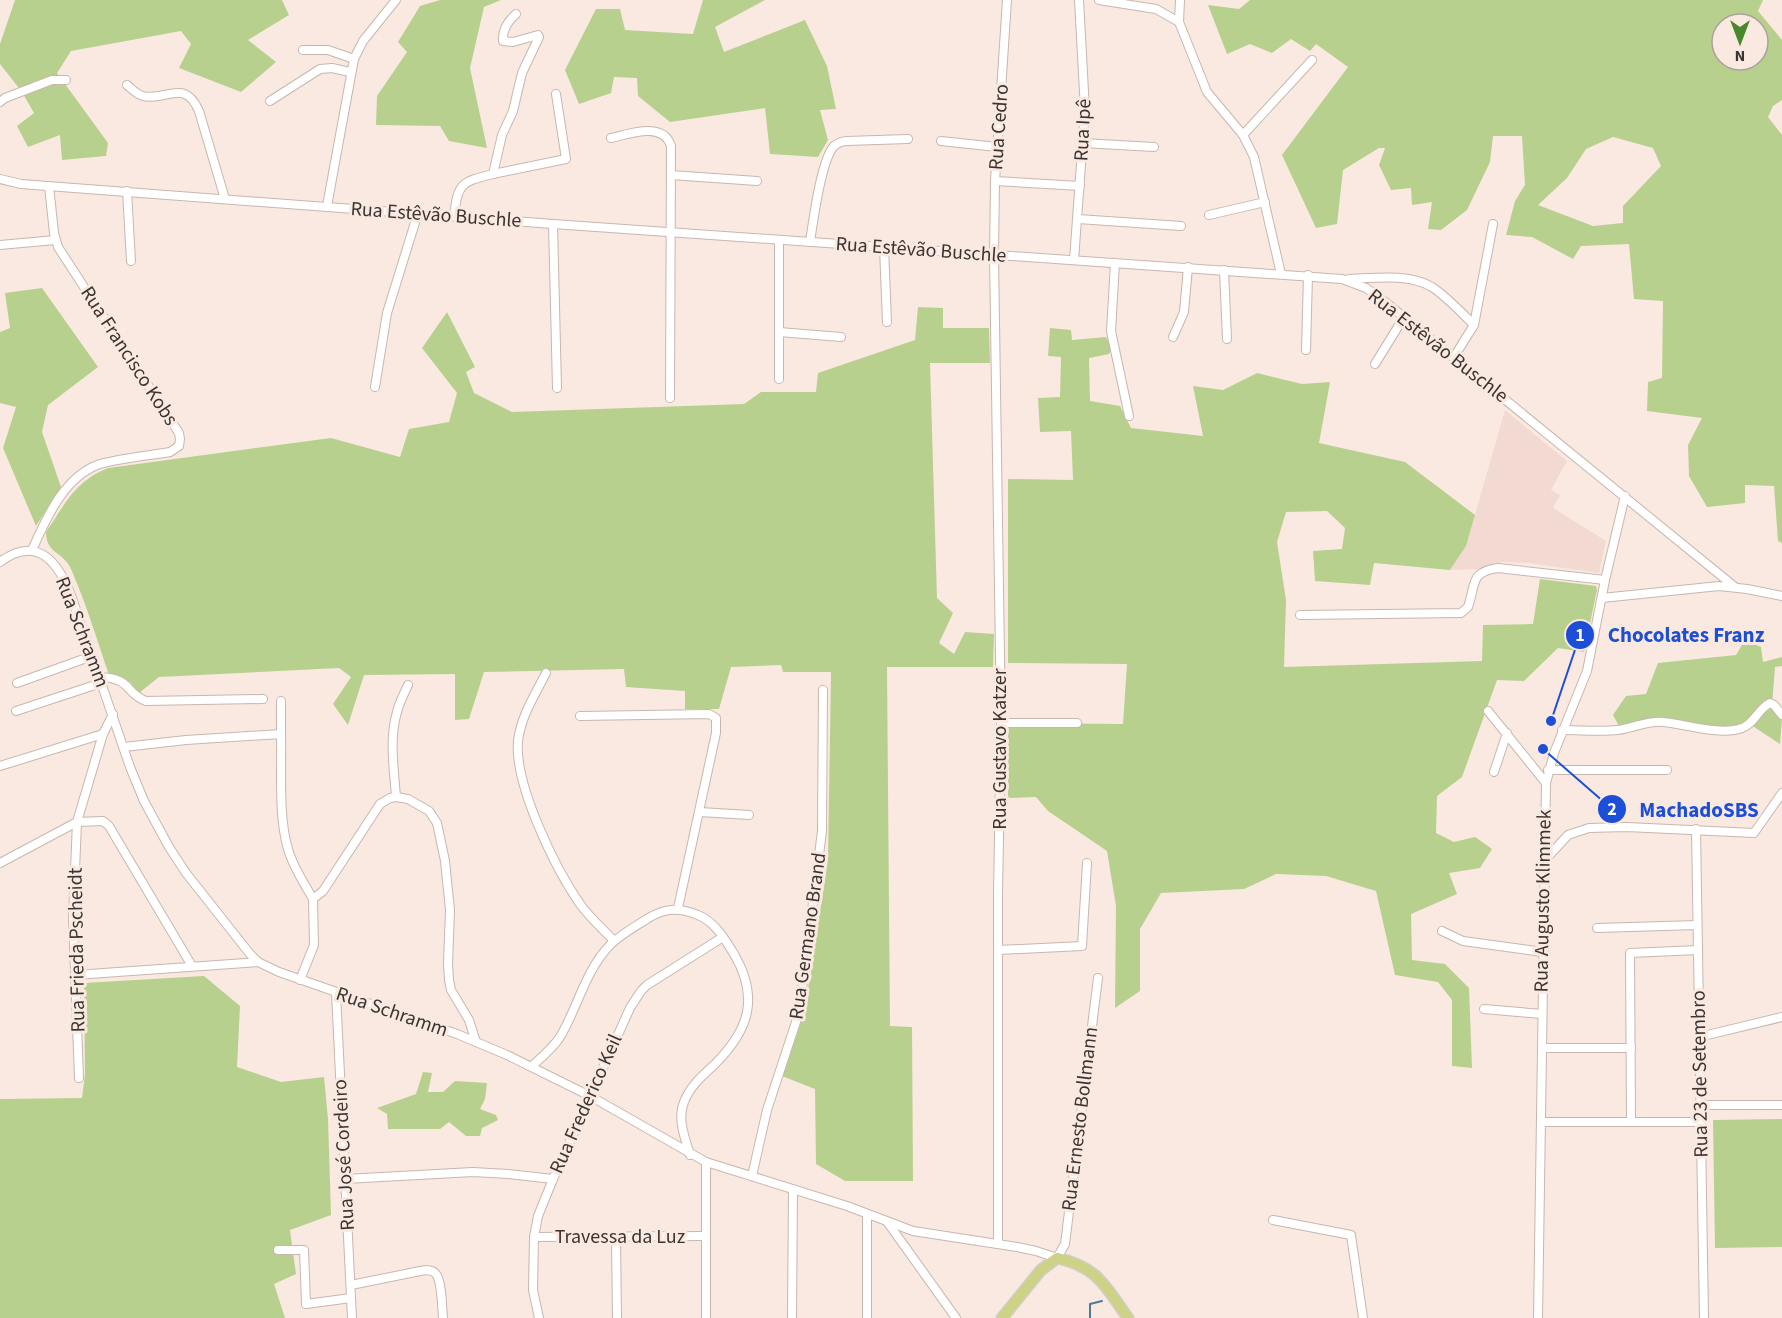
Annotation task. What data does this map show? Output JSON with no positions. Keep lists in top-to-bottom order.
{
  "streets": {
    "street": [
      "Rua Cedro",
      "Rua Ipê",
      "Rua Estêvão Buschle",
      "Rua Francisco Kobs",
      "Rua Schramm",
      "Rua Gustavo Katzer",
      "Rua Augusto Klimmek",
      "Rua Germano Brand",
      "Rua Frieda Pscheidt",
      "Rua 23 de Setembro",
      "Rua Frederico Keil",
      "Rua Ernesto Bollmann",
      "Rua José Cordeiro",
      "Travessa da Luz"
    ]
  },
  "crossings": [
    ["Rua Cedro", "Rua Estêvão Buschle"],
    ["Rua Cedro", "Rua Gustavo Katzer"],
    ["Rua Ipê", "Rua Estêvão Buschle"],
    ["Rua Estêvão Buschle", "Rua Francisco Kobs"],
    ["Rua Estêvão Buschle", "Rua Gustavo Katzer"],
    ["Rua Estêvão Buschle", "Rua Augusto Klimmek"],
    ["Rua Francisco Kobs", "Rua Schramm"],
    ["Rua Schramm", "Rua Gustavo Katzer"],
    ["Rua Schramm", "Rua Germano Brand"],
    ["Rua Schramm", "Rua Frieda Pscheidt"],
    ["Rua Schramm", "Rua Frederico Keil"],
    ["Rua Schramm", "Rua Ernesto Bollmann"],
    ["Rua Schramm", "Rua José Cordeiro"],
    ["Rua Frederico Keil", "Travessa da Luz"]
  ],
  "places": ["Chocolates Franz", "MachadoSBS"],
  "north": "bottom"
}
